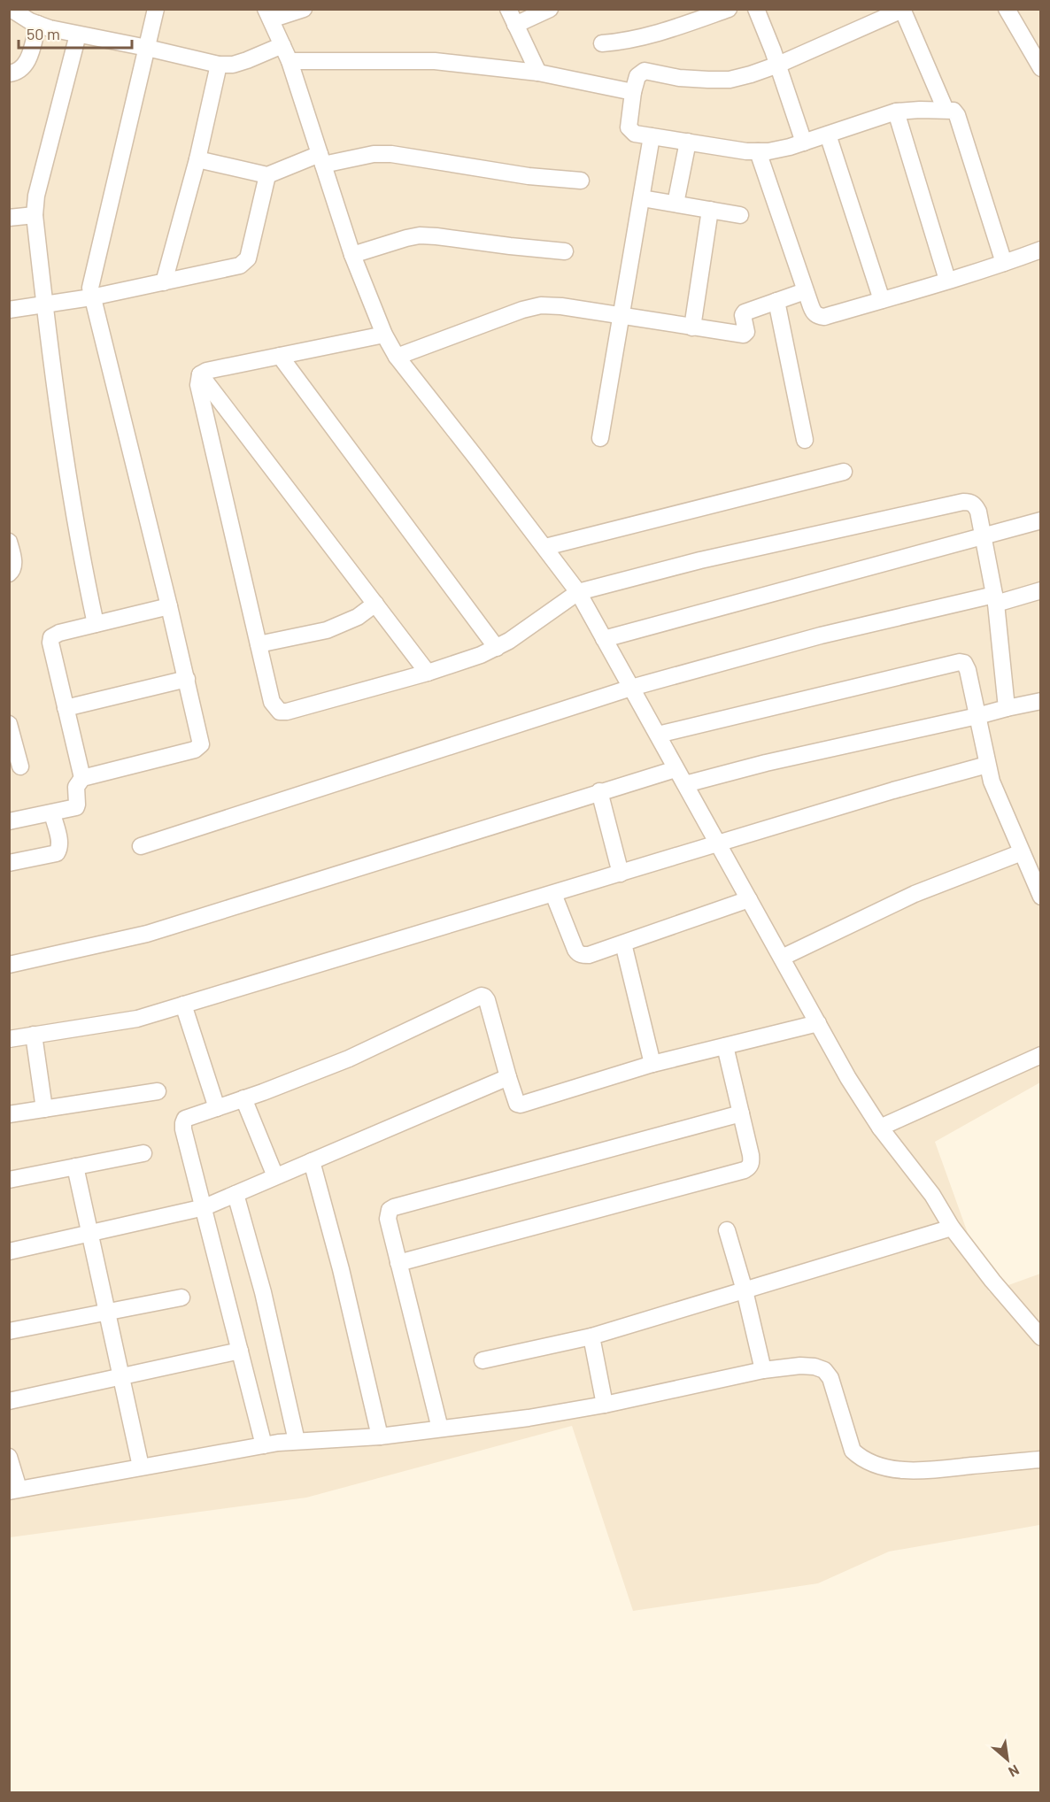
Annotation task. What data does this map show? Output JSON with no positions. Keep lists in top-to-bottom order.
{
  "scale_bar": "50 m",
  "north": "bottom right"
}
